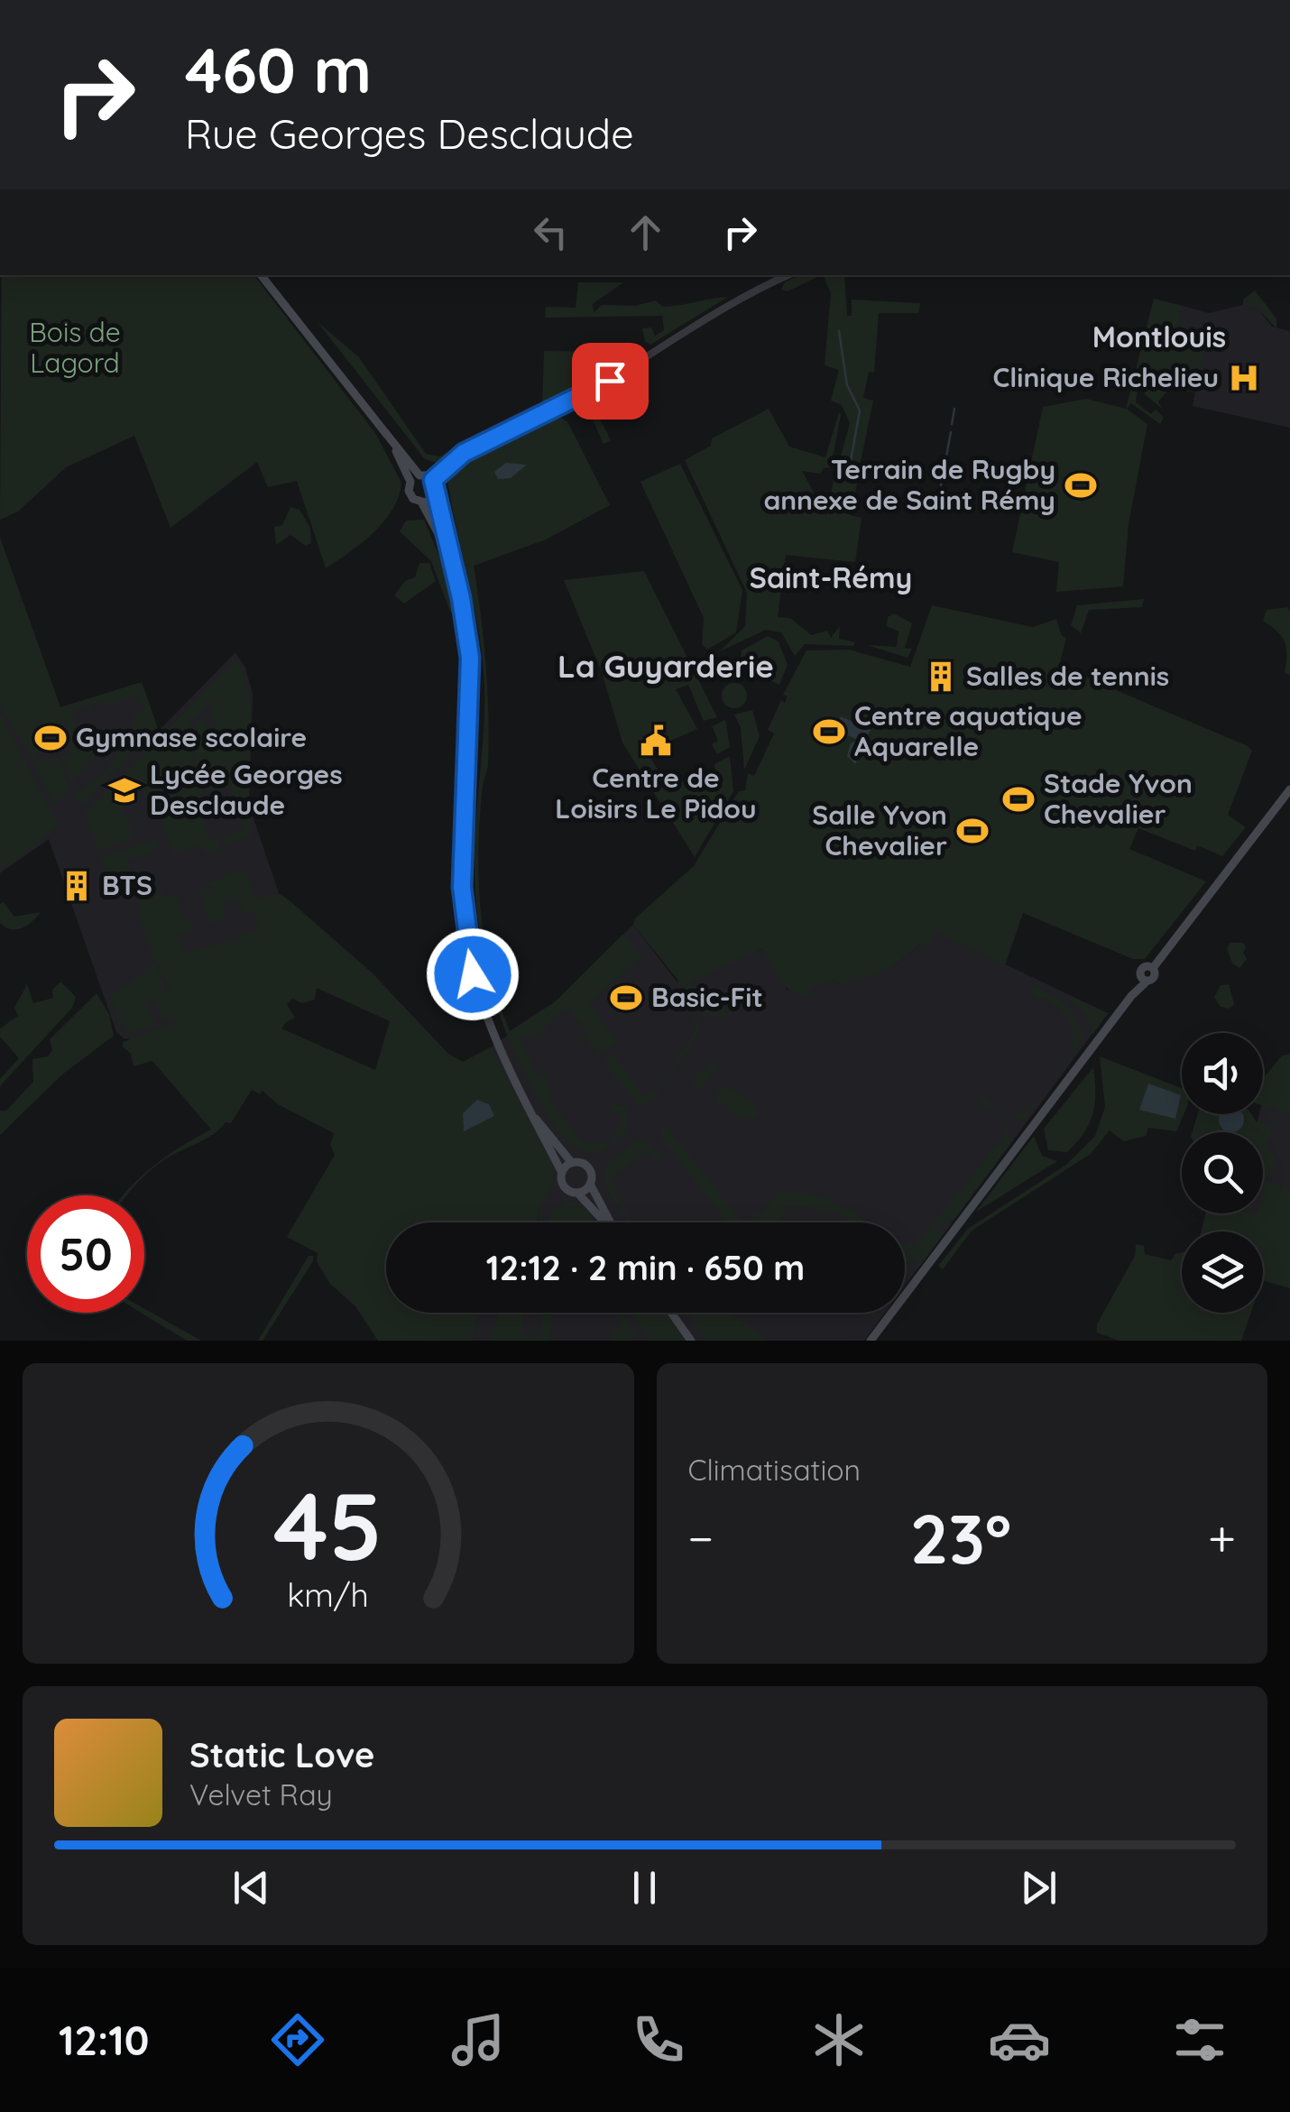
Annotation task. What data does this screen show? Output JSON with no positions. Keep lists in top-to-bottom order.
{
  "districts": ["Montlouis", "Saint-Rémy", "La Guyarderie"],
  "parks": ["Bois de Lagord"],
  "places": {
    "hospital": ["Clinique Richelieu"],
    "sports": [
      "Terrain de Rugby annexe de Saint Rémy",
      "Centre aquatique Aquarelle",
      "Gymnase scolaire",
      "Stade Yvon Chevalier",
      "Salle Yvon Chevalier",
      "Basic-Fit"
    ],
    "building": ["Salles de tennis", "BTS"],
    "public building": ["Centre de Loisirs Le Pidou"],
    "school or university": ["Lycée Georges Desclaude"]
  },
  "page": {
    "turn": ["460 m", "Rue Georges Desclaude"],
    "limit": "50",
    "trip": "12:12 · 2 min · 650 m",
    "tile": "Climatisation",
    "heat": ["−", "23°", "+"],
    "song": ["Static Love", "Velvet Ray"],
    "tabs": "12:10",
    "gauge": ["45", "km/h"]
  }
}
